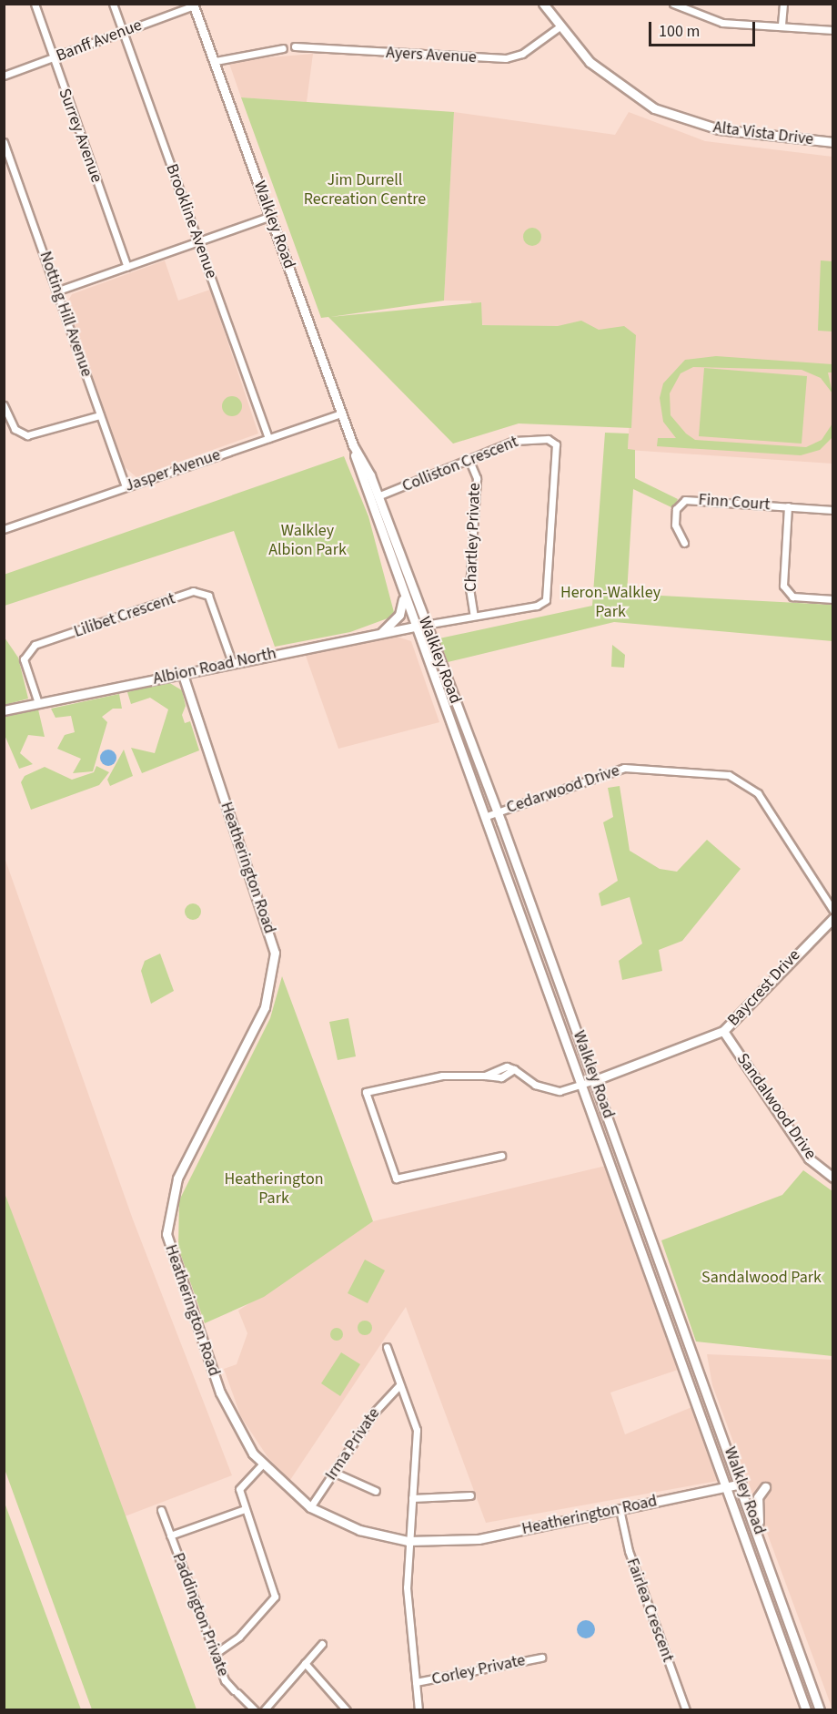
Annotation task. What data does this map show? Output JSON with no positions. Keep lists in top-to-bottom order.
{
  "streets": {
    "main road": [
      "Alta Vista Drive",
      "Walkley Road",
      "Albion Road North",
      "Heatherington Road",
      "Baycrest Drive",
      "Sandalwood Drive"
    ],
    "street": [
      "Banff Avenue",
      "Ayers Avenue",
      "Surrey Avenue",
      "Brookline Avenue",
      "Notting Hill Avenue",
      "Colliston Crescent",
      "Jasper Avenue",
      "Finn Court",
      "Chartley Private",
      "Lilibet Crescent",
      "Cedarwood Drive",
      "Irma Private",
      "Fairlea Crescent",
      "Paddington Private",
      "Corley Private"
    ]
  },
  "crossings": [
    ["Banff Avenue", "Surrey Avenue"],
    ["Banff Avenue", "Brookline Avenue"],
    ["Banff Avenue", "Walkley Road"],
    ["Ayers Avenue", "Alta Vista Drive"],
    ["Brookline Avenue", "Jasper Avenue"],
    ["Walkley Road", "Colliston Crescent"],
    ["Walkley Road", "Jasper Avenue"],
    ["Walkley Road", "Albion Road North"],
    ["Walkley Road", "Cedarwood Drive"],
    ["Walkley Road", "Heatherington Road"],
    ["Walkley Road", "Baycrest Drive"],
    ["Notting Hill Avenue", "Jasper Avenue"],
    ["Colliston Crescent", "Chartley Private"],
    ["Colliston Crescent", "Albion Road North"],
    ["Lilibet Crescent", "Albion Road North"],
    ["Albion Road North", "Heatherington Road"],
    ["Heatherington Road", "Irma Private"],
    ["Heatherington Road", "Fairlea Crescent"],
    ["Baycrest Drive", "Sandalwood Drive"]
  ],
  "parks": [
    "Jim Durrell Recreation Centre",
    "Walkley Albion Park",
    "Heron-Walkley Park",
    "Heatherington Park",
    "Sandalwood Park"
  ],
  "scale_bar": "100 m"
}
